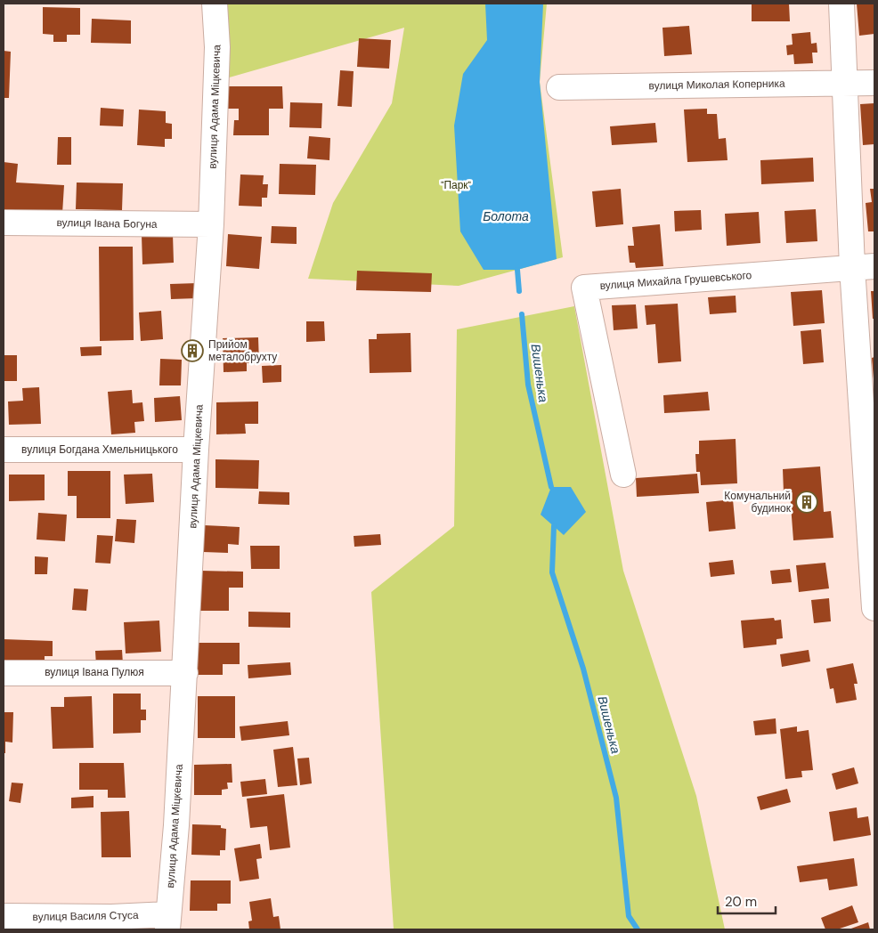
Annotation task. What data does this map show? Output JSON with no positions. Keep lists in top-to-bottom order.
{
  "streets": {
    "street": [
      "вулиця Миколая Коперника",
      "вулиця Адама Міцкевича",
      "вулиця Івана Богуна",
      "вулиця Михайла Грушевського",
      "вулиця Богдана Хмельницького",
      "вулиця Івана Пулюя",
      "вулиця Василя Стуса"
    ]
  },
  "crossings": [
    ["вулиця Адама Міцкевича", "вулиця Івана Богуна"],
    ["вулиця Адама Міцкевича", "вулиця Богдана Хмельницького"],
    ["вулиця Адама Міцкевича", "вулиця Івана Пулюя"],
    ["вулиця Адама Міцкевича", "вулиця Василя Стуса"]
  ],
  "water": ["Болота", "Вишенька"],
  "parks": ["\"Парк\""],
  "places": {
    "building": ["Прийом металобрухту", "Комунальний будинок"]
  },
  "scale_bar": "20 m"
}
